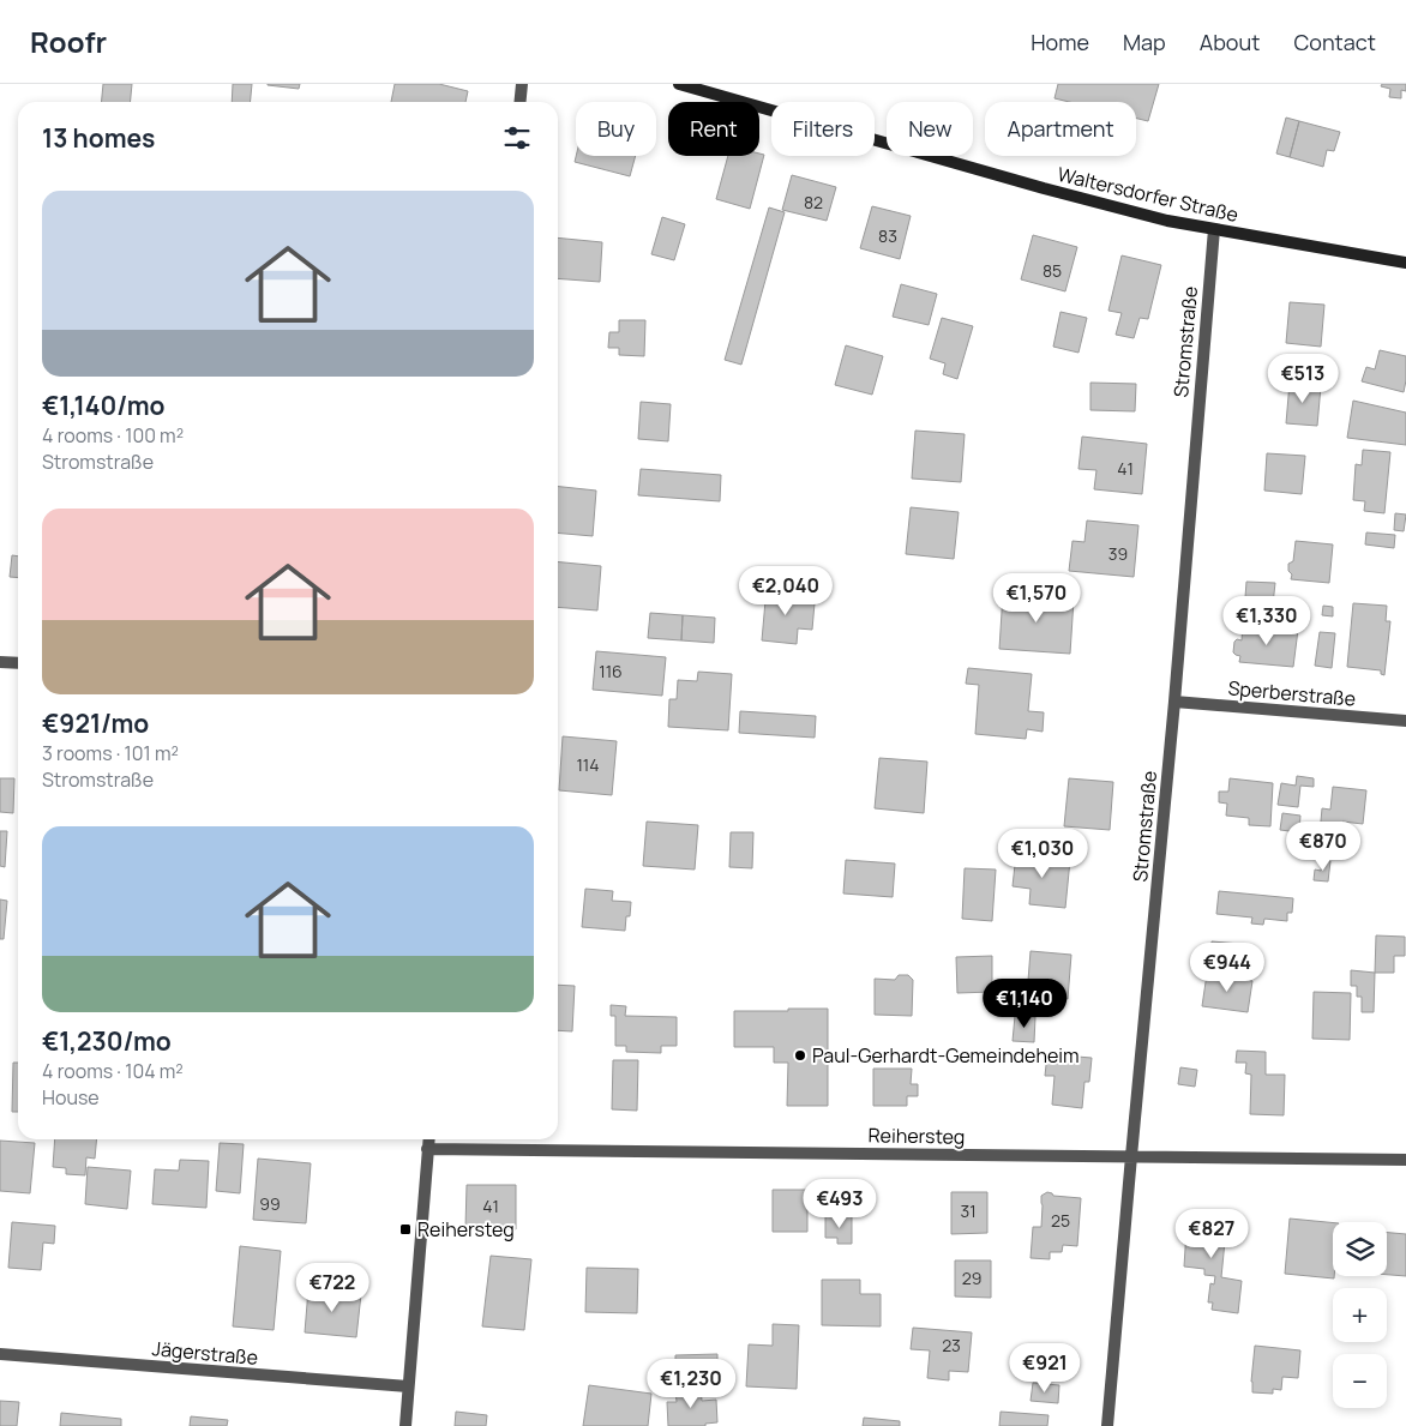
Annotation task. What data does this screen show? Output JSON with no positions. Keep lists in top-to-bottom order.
{
  "streets": {
    "street": [
      "Waltersdorfer Straße",
      "Stromstraße",
      "Sperberstraße",
      "Reihersteg",
      "Jägerstraße"
    ]
  },
  "crossings": [
    ["Waltersdorfer Straße", "Stromstraße"],
    ["Stromstraße", "Sperberstraße"],
    ["Stromstraße", "Reihersteg"]
  ],
  "places": {
    "other": ["Paul-Gerhardt-Gemeindeheim"],
    "transit": ["Reihersteg"]
  },
  "house_numbers": [
    "82",
    "83",
    "85",
    "41",
    "39",
    "116",
    "114",
    "99",
    "41",
    "31",
    "25",
    "29",
    "23"
  ],
  "page": {
    "header": "Roofr",
    "nav": [
      "Home",
      "Map",
      "About",
      "Contact"
    ],
    "chip": [
      "Buy",
      "Rent",
      "Filters",
      "New",
      "Apartment"
    ],
    "heading": "13 homes",
    "list": [
      {
        "name": "€1,140/mo",
        "note": "4 rooms · 100 m² · Stromstraße"
      },
      {
        "name": "€921/mo",
        "note": "3 rooms · 101 m² · Stromstraße"
      },
      {
        "name": "€1,230/mo",
        "note": "4 rooms · 104 m² · House"
      }
    ],
    "price": [
      "€513",
      "€2,040",
      "€1,570",
      "€1,330",
      "€870",
      "€1,030",
      "€944",
      "€1,140",
      "€493",
      "€827",
      "€722",
      "€921",
      "€1,230"
    ],
    "map_buttons": ["+", "−"]
  }
}
